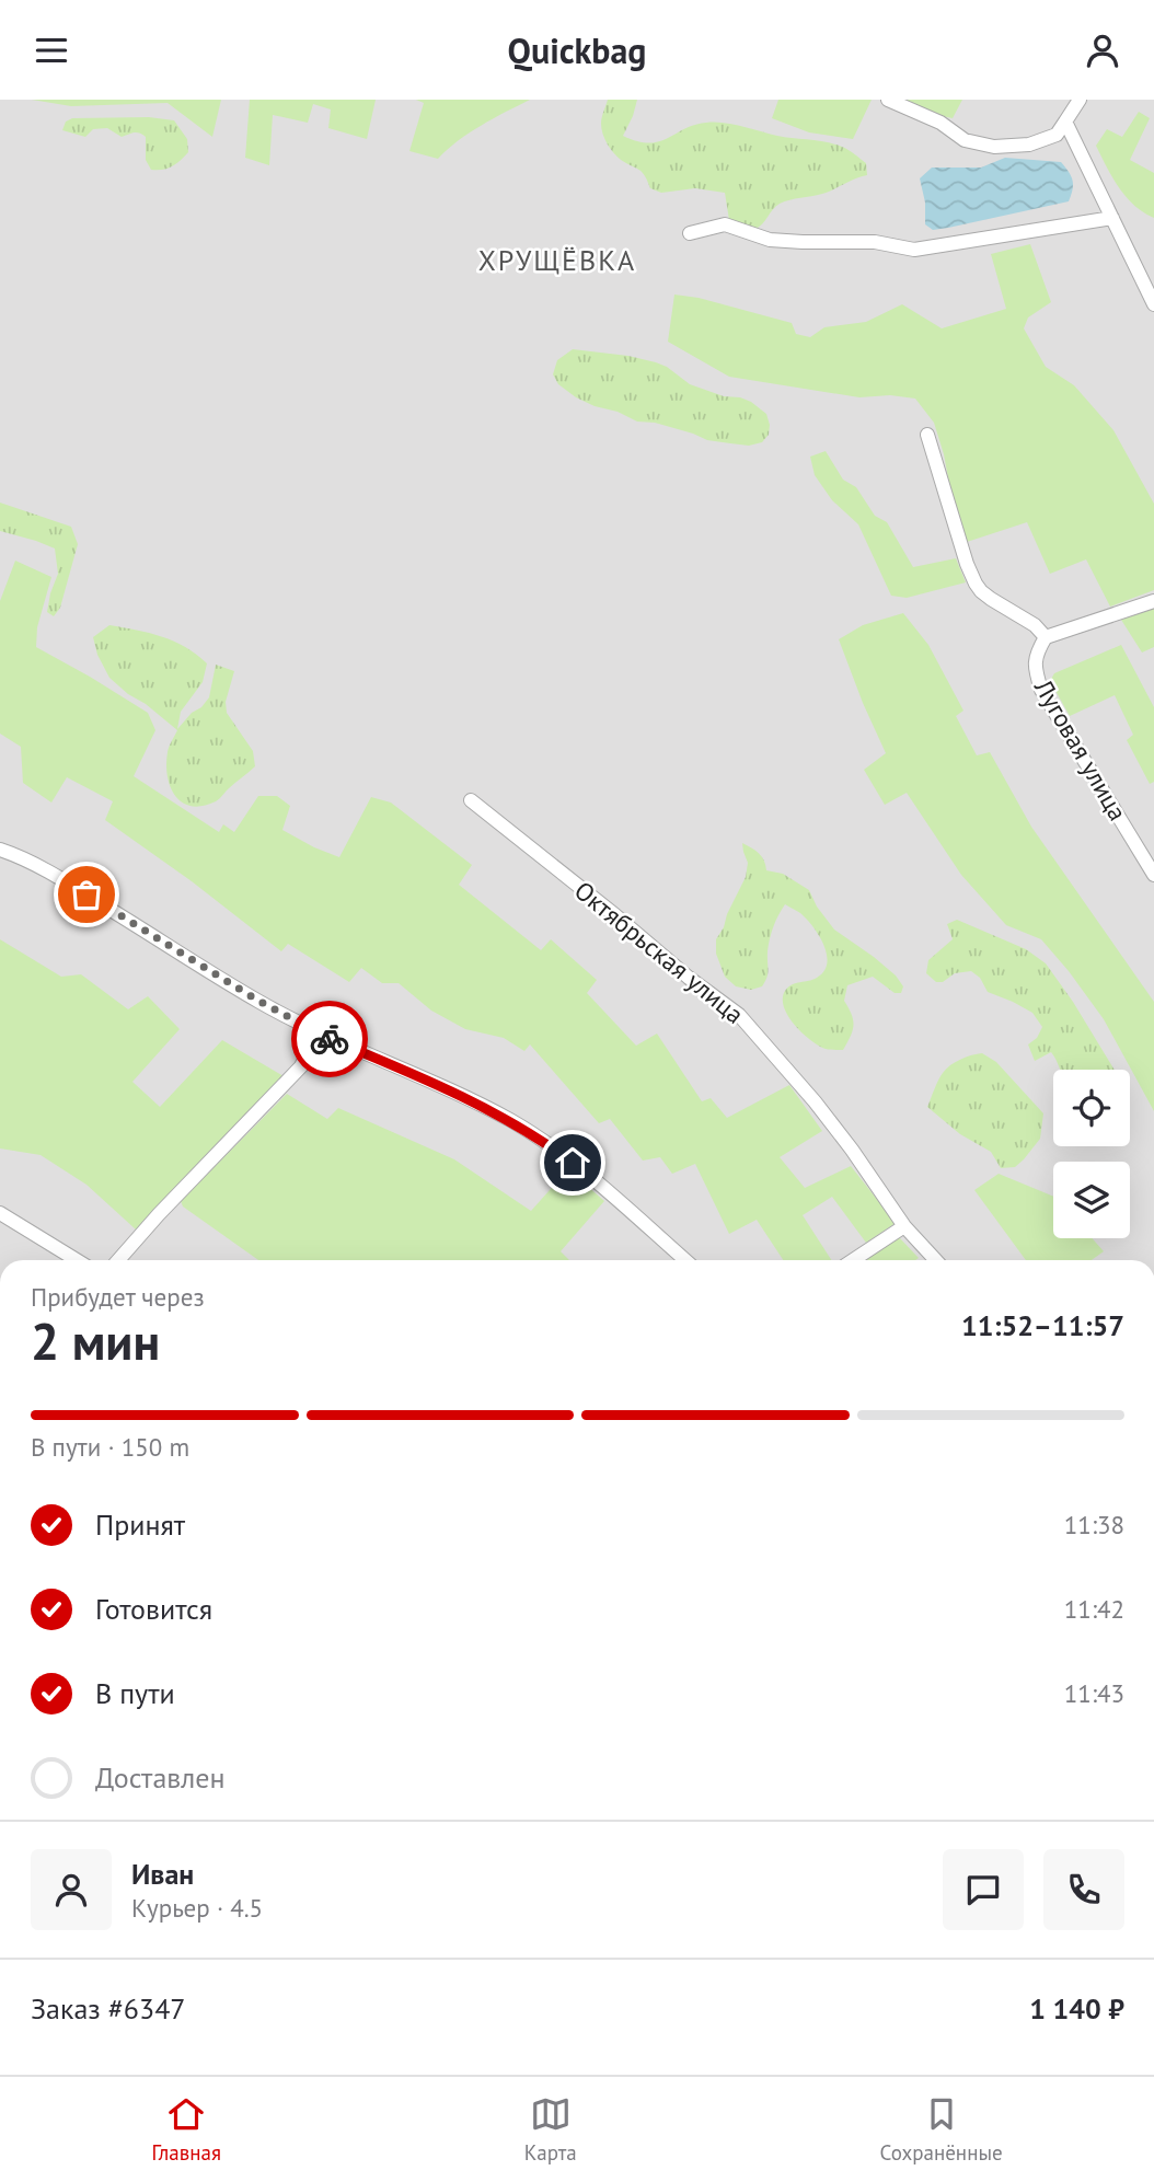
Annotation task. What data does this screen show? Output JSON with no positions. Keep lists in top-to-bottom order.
{
  "streets": {
    "street": ["Луговая улица", "Октябрьская улица"]
  },
  "districts": ["ХРУЩЁВКА"],
  "page": {
    "header": "Quickbag",
    "heading": ["2 мин", "Прибудет через", "11:52–11:57"],
    "panel": [
      "Иван",
      "Курьер · 4.5",
      "Заказ #6347",
      "1 140 ₽"
    ],
    "bar": "В пути · 150 m",
    "list": [
      ["Принят", "11:38"],
      ["Готовится", "11:42"],
      ["В пути", "11:43"],
      "Доставлен"
    ],
    "tabs": ["Главная", "Карта", "Сохранённые"]
  }
}
